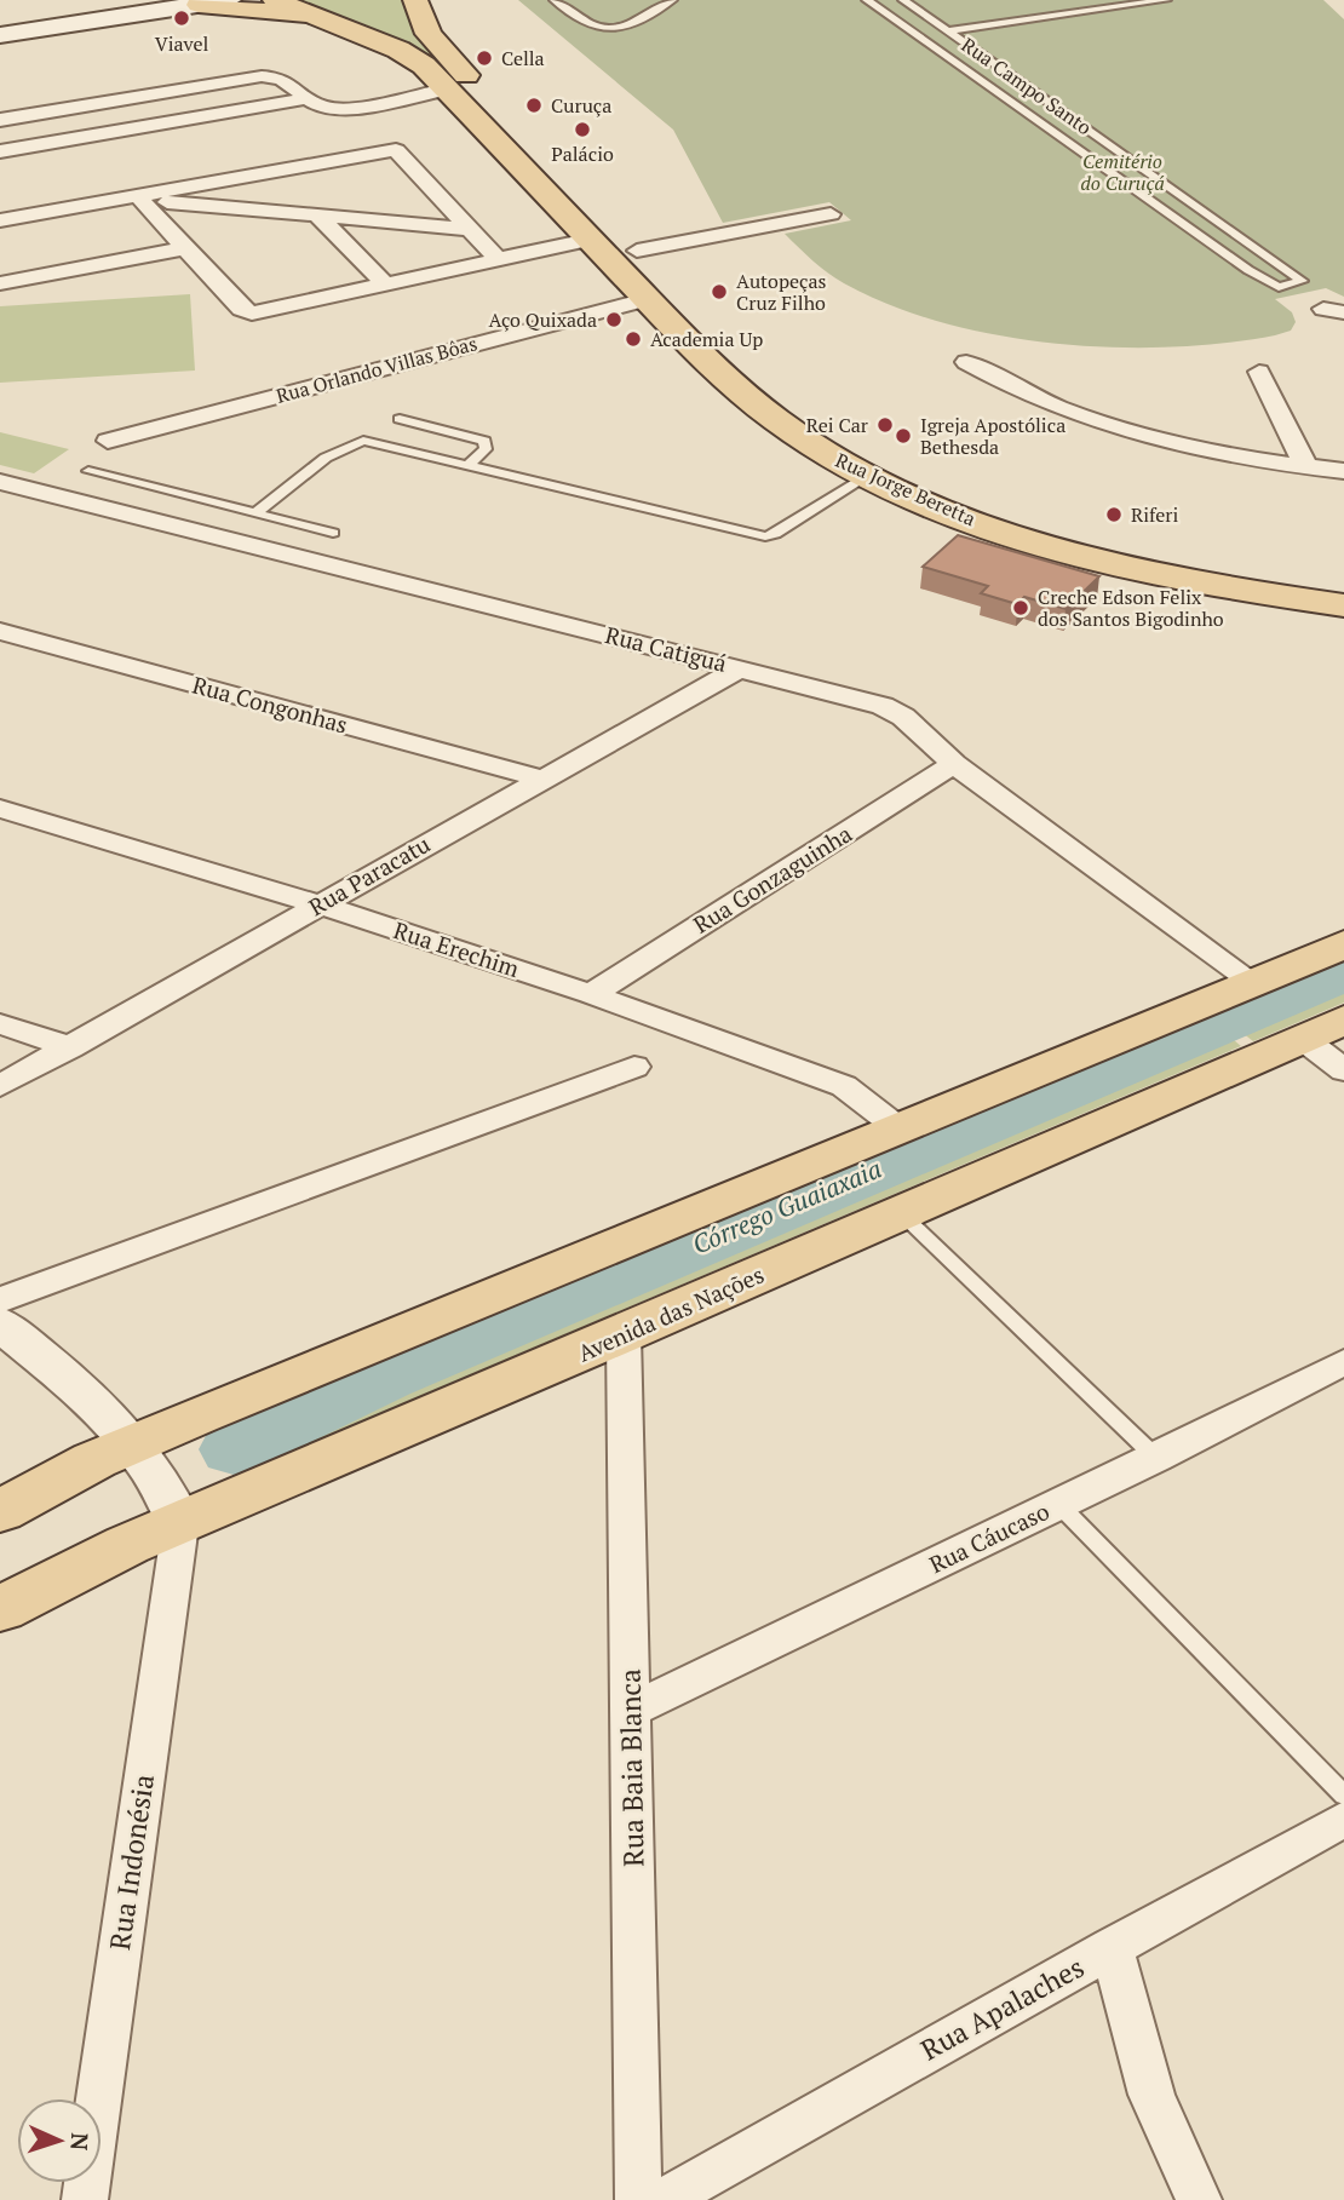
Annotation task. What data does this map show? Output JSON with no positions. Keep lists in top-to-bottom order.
{
  "streets": {
    "main road": ["Rua Jorge Beretta", "Avenida das Nações"],
    "street": [
      "Rua Orlando Villas Bôas",
      "Rua Catiguá",
      "Rua Congonhas",
      "Rua Paracatu",
      "Rua Gonzaguinha",
      "Rua Erechim",
      "Rua Cáucaso",
      "Rua Baia Blanca",
      "Rua Indonésia",
      "Rua Apalaches"
    ],
    "lane": ["Rua Campo Santo"]
  },
  "crossings": [
    ["Rua Orlando Villas Bôas", "Rua Jorge Beretta"],
    ["Rua Catiguá", "Rua Paracatu"],
    ["Rua Catiguá", "Rua Gonzaguinha"],
    ["Rua Congonhas", "Rua Paracatu"],
    ["Rua Paracatu", "Rua Erechim"],
    ["Rua Gonzaguinha", "Rua Erechim"],
    ["Avenida das Nações", "Rua Baia Blanca"],
    ["Avenida das Nações", "Rua Indonésia"],
    ["Rua Cáucaso", "Rua Baia Blanca"]
  ],
  "water": ["Córrego Guaiaxaia"],
  "parks": ["Cemitério do Curuçá"],
  "places": [
    "Viavel",
    "Cella",
    "Curuça",
    "Palácio",
    "Autopeças Cruz Filho",
    "Aço Quixada",
    "Academia Up",
    "Rei Car",
    "Igreja Apostólica Bethesda",
    "Riferi",
    "Creche Edson Felix dos Santos Bigodinho"
  ],
  "north": "right"
}
